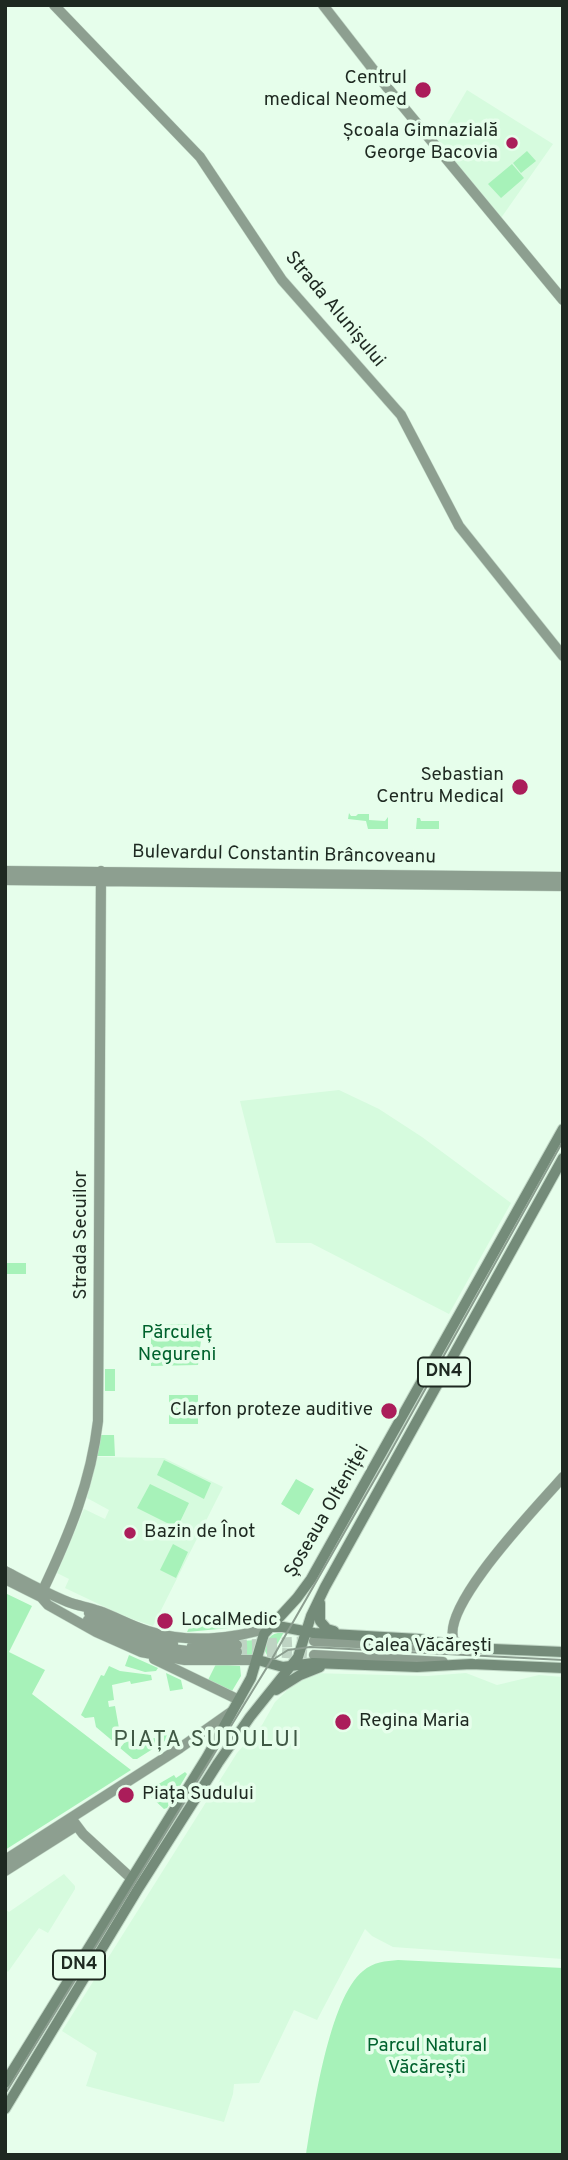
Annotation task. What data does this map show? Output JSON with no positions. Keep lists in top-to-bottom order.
{
  "streets": {
    "main road": [
      "Strada Alunișului",
      "Bulevardul Constantin Brâncoveanu",
      "Strada Secuilor",
      "DN4",
      "Șoseaua Olteniței",
      "Calea Văcărești"
    ]
  },
  "crossings": [
    ["Bulevardul Constantin Brâncoveanu", "Strada Secuilor"],
    ["Șoseaua Olteniței", "Calea Văcărești"]
  ],
  "districts": ["PIAȚA SUDULUI"],
  "parks": ["Părculeț Negureni", "Parcul Natural Văcărești"],
  "places": [
    "Centrul medical Neomed",
    "Școala Gimnazială George Bacovia",
    "Sebastian Centru Medical",
    "Clarfon proteze auditive",
    "Bazin de Înot",
    "LocalMedic",
    "Regina Maria",
    "Piața Sudului"
  ]
}
